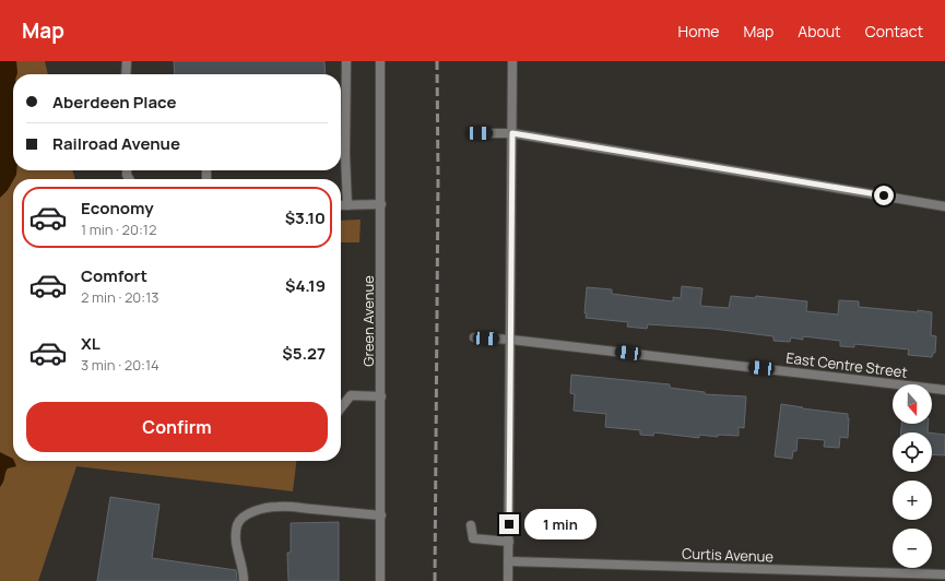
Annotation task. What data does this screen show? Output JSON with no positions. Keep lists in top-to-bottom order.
{
  "streets": {
    "street": ["Green Avenue", "East Centre Street", "Curtis Avenue"]
  },
  "north": "bottom",
  "page": {
    "header": "Map",
    "nav": [
      "Home",
      "Map",
      "About",
      "Contact"
    ],
    "banner": ["Aberdeen Place", "Railroad Avenue"],
    "list": [
      {
        "name": "Economy",
        "note": "1 min · 20:12",
        "value": "$3.10"
      },
      {
        "name": "Comfort",
        "note": "2 min · 20:13",
        "value": "$4.19"
      },
      {
        "name": "XL",
        "note": "3 min · 20:14",
        "value": "$5.27"
      }
    ],
    "map_buttons": ["+", "−"],
    "buttons": "Confirm",
    "bubble": "1 min"
  }
}
